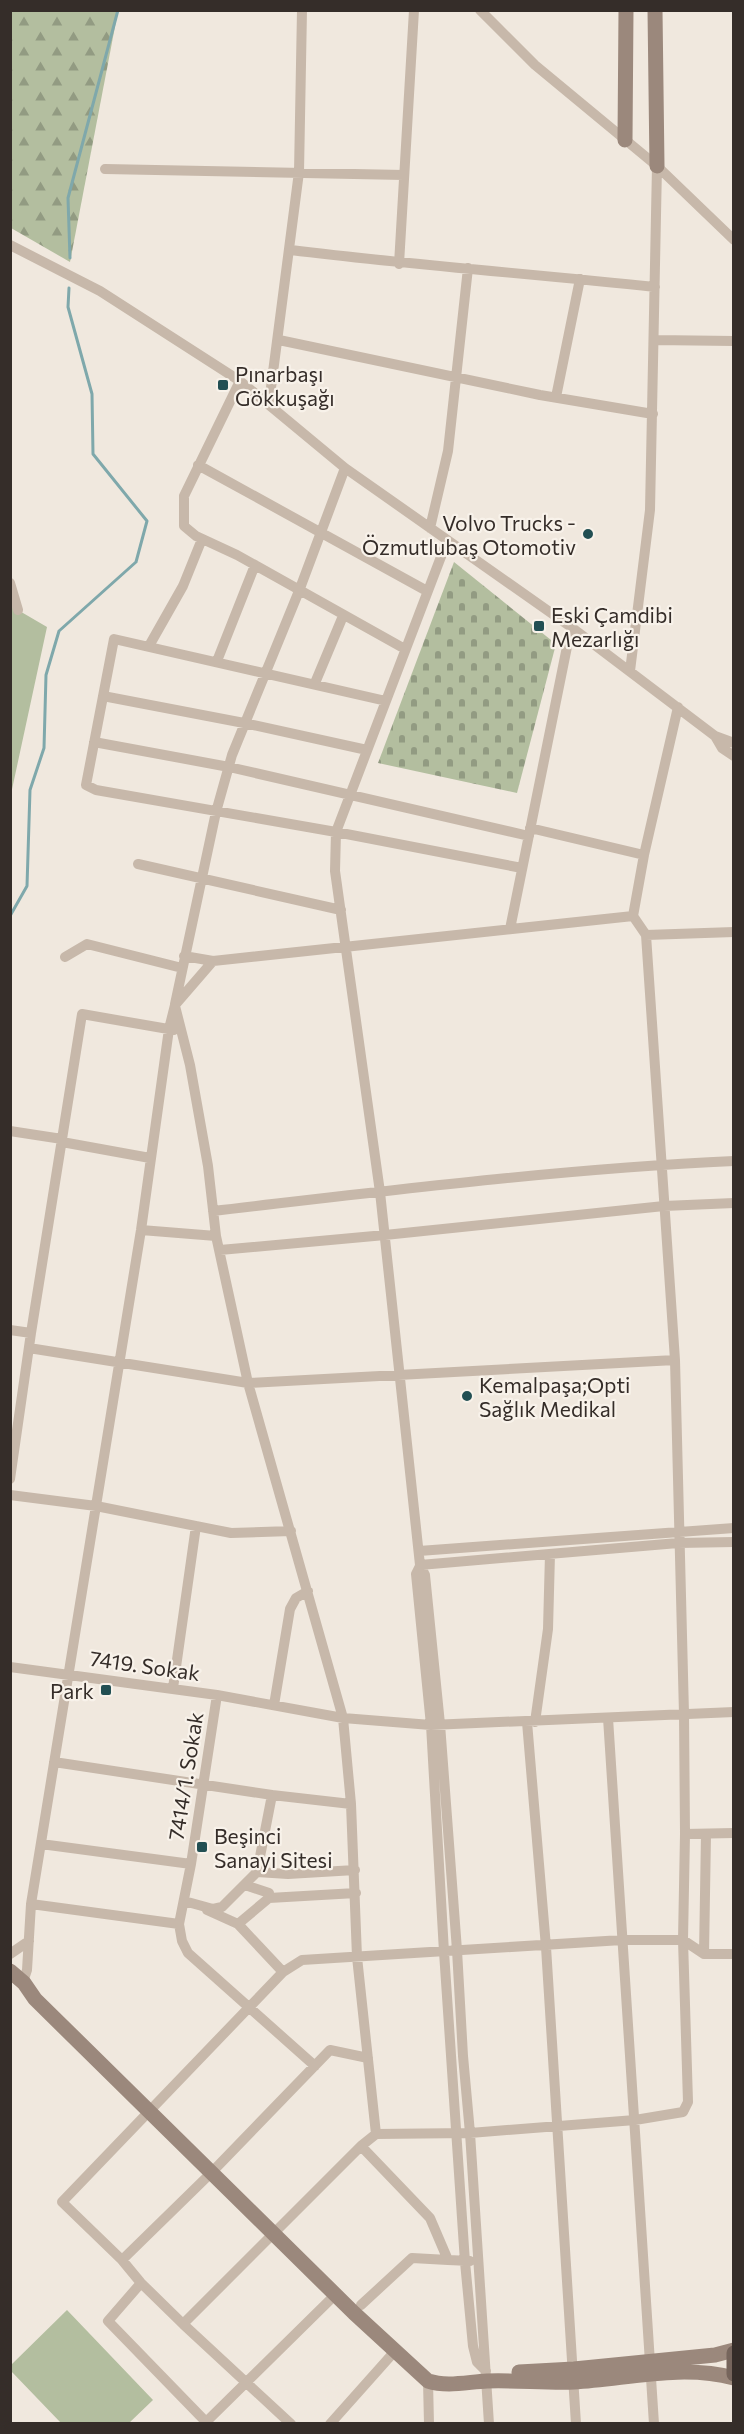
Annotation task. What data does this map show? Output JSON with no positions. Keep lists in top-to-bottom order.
{
  "streets": {
    "street": ["7419. Sokak", "7414/1. Sokak"]
  },
  "crossings": [
    ["7419. Sokak", "7414/1. Sokak"]
  ],
  "places": {
    "transit": [
      "Pınarbaşı Gökkuşağı",
      "Eski Çamdibi Mezarlığı",
      "Park",
      "Beşinci Sanayi Sitesi"
    ],
    "other": ["Volvo Trucks - Özmutlubaş Otomotiv", "Kemalpaşa;Opti Sağlık Medikal"]
  }
}
